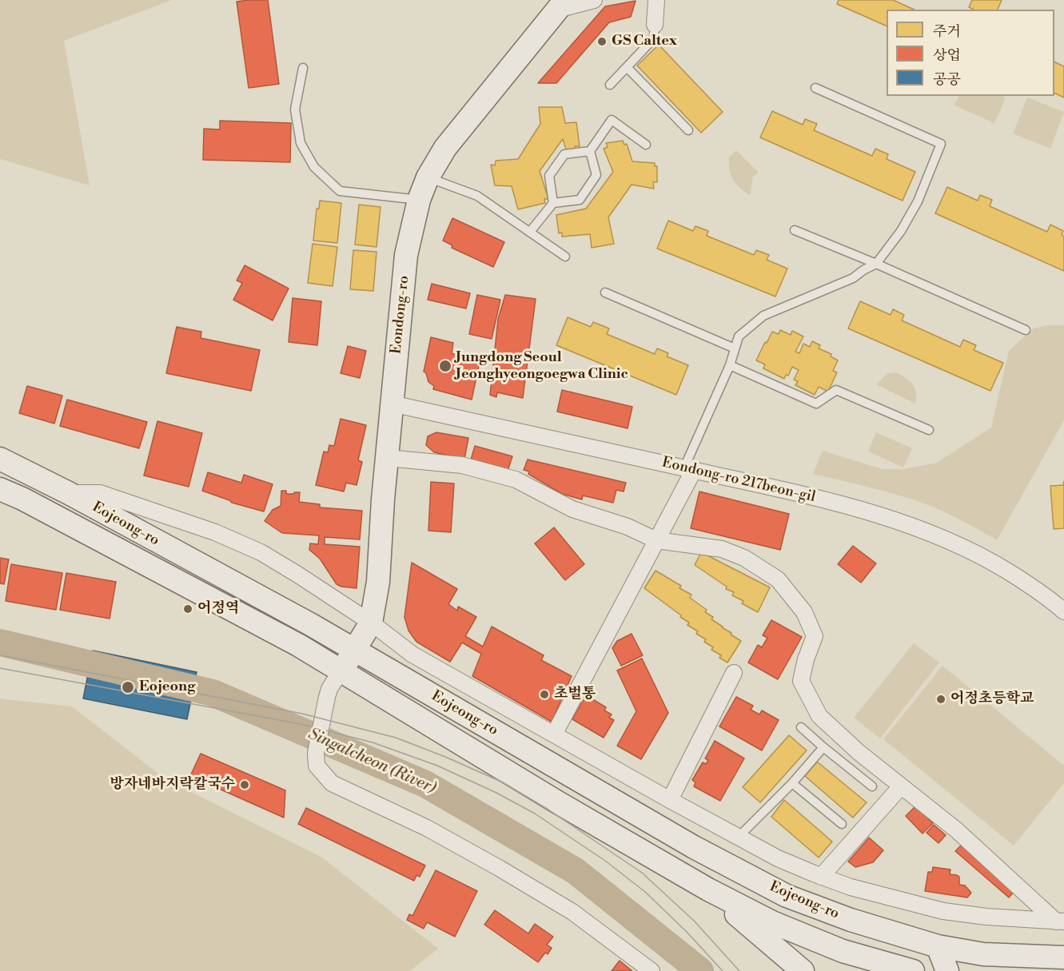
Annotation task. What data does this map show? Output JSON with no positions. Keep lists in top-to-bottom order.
{
  "streets": {
    "main road": ["Eondong-ro", "Eojeong-ro"],
    "street": ["Eondong-ro 217beon-gil"]
  },
  "crossings": [
    ["Eondong-ro", "Eondong-ro 217beon-gil"],
    ["Eondong-ro", "Eojeong-ro"]
  ],
  "water": ["Singalcheon (River)"],
  "places": [
    "GS Caltex",
    "Jungdong Seoul Jeonghyeongoegwa Clinic",
    "어정역",
    "Eojeong",
    "초벌통",
    "어정초등학교",
    "방자네바지락칼국수"
  ],
  "legend": ["주거", "상업", "공공"]
}
